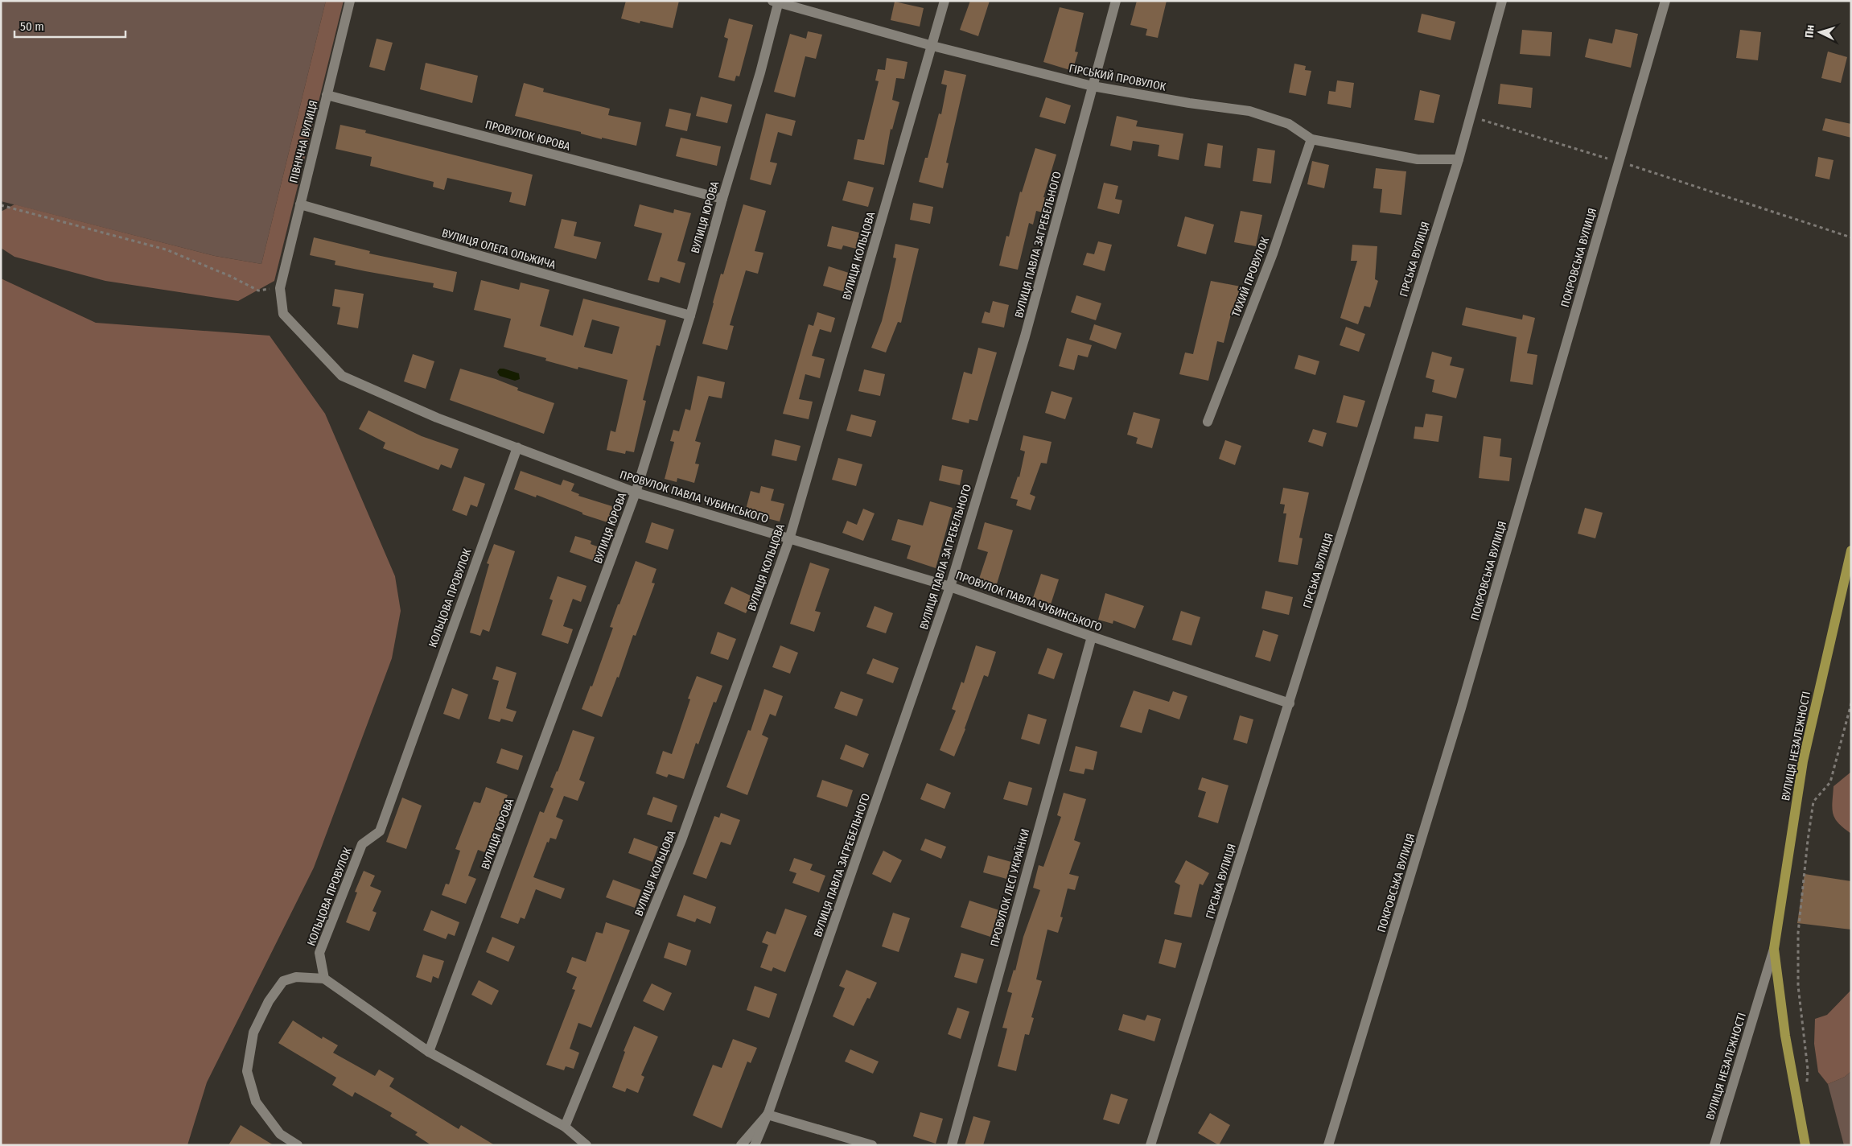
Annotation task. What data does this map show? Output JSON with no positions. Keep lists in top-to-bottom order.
{
  "streets": {
    "main road": ["ВУЛИЦЯ НЕЗАЛЕЖНОСТІ"],
    "street": [
      "ГІРСЬКИЙ ПРОВУЛОК",
      "ПРОВУЛОК ЮРОВА",
      "ПІВНІЧНА ВУЛИЦЯ",
      "ВУЛИЦЯ ЮРОВА",
      "ВУЛИЦЯ ПАВЛА ЗАГРЕБЕЛЬНОГО",
      "ВУЛИЦЯ ОЛЕГА ОЛЬЖИЧА",
      "ВУЛИЦЯ КОЛЬЦОВА",
      "ПОКРОВСЬКА ВУЛИЦЯ",
      "ГІРСЬКА ВУЛИЦЯ",
      "ТИХИЙ ПРОВУЛОК",
      "ПРОВУЛОК ПАВЛА ЧУБИНСЬКОГО",
      "КОЛЬЦОВА ПРОВУЛОК",
      "ПРОВУЛОК ЛЕСІ УКРАЇНКИ"
    ]
  },
  "crossings": [
    ["ГІРСЬКИЙ ПРОВУЛОК", "ВУЛИЦЯ ЮРОВА"],
    ["ГІРСЬКИЙ ПРОВУЛОК", "ВУЛИЦЯ ПАВЛА ЗАГРЕБЕЛЬНОГО"],
    ["ГІРСЬКИЙ ПРОВУЛОК", "ВУЛИЦЯ КОЛЬЦОВА"],
    ["ГІРСЬКИЙ ПРОВУЛОК", "ГІРСЬКА ВУЛИЦЯ"],
    ["ГІРСЬКИЙ ПРОВУЛОК", "ТИХИЙ ПРОВУЛОК"],
    ["ПРОВУЛОК ЮРОВА", "ПІВНІЧНА ВУЛИЦЯ"],
    ["ПРОВУЛОК ЮРОВА", "ВУЛИЦЯ ЮРОВА"],
    ["ПІВНІЧНА ВУЛИЦЯ", "ВУЛИЦЯ ОЛЕГА ОЛЬЖИЧА"],
    ["ПІВНІЧНА ВУЛИЦЯ", "ПРОВУЛОК ПАВЛА ЧУБИНСЬКОГО"],
    ["ВУЛИЦЯ ЮРОВА", "ВУЛИЦЯ ОЛЕГА ОЛЬЖИЧА"],
    ["ВУЛИЦЯ ЮРОВА", "ПРОВУЛОК ПАВЛА ЧУБИНСЬКОГО"],
    ["ВУЛИЦЯ ПАВЛА ЗАГРЕБЕЛЬНОГО", "ПРОВУЛОК ПАВЛА ЧУБИНСЬКОГО"],
    ["ВУЛИЦЯ КОЛЬЦОВА", "ПРОВУЛОК ПАВЛА ЧУБИНСЬКОГО"],
    ["ГІРСЬКА ВУЛИЦЯ", "ПРОВУЛОК ПАВЛА ЧУБИНСЬКОГО"],
    ["ПРОВУЛОК ПАВЛА ЧУБИНСЬКОГО", "КОЛЬЦОВА ПРОВУЛОК"],
    ["ПРОВУЛОК ПАВЛА ЧУБИНСЬКОГО", "ПРОВУЛОК ЛЕСІ УКРАЇНКИ"]
  ],
  "scale_bar": "50 m",
  "north": "left"
}
